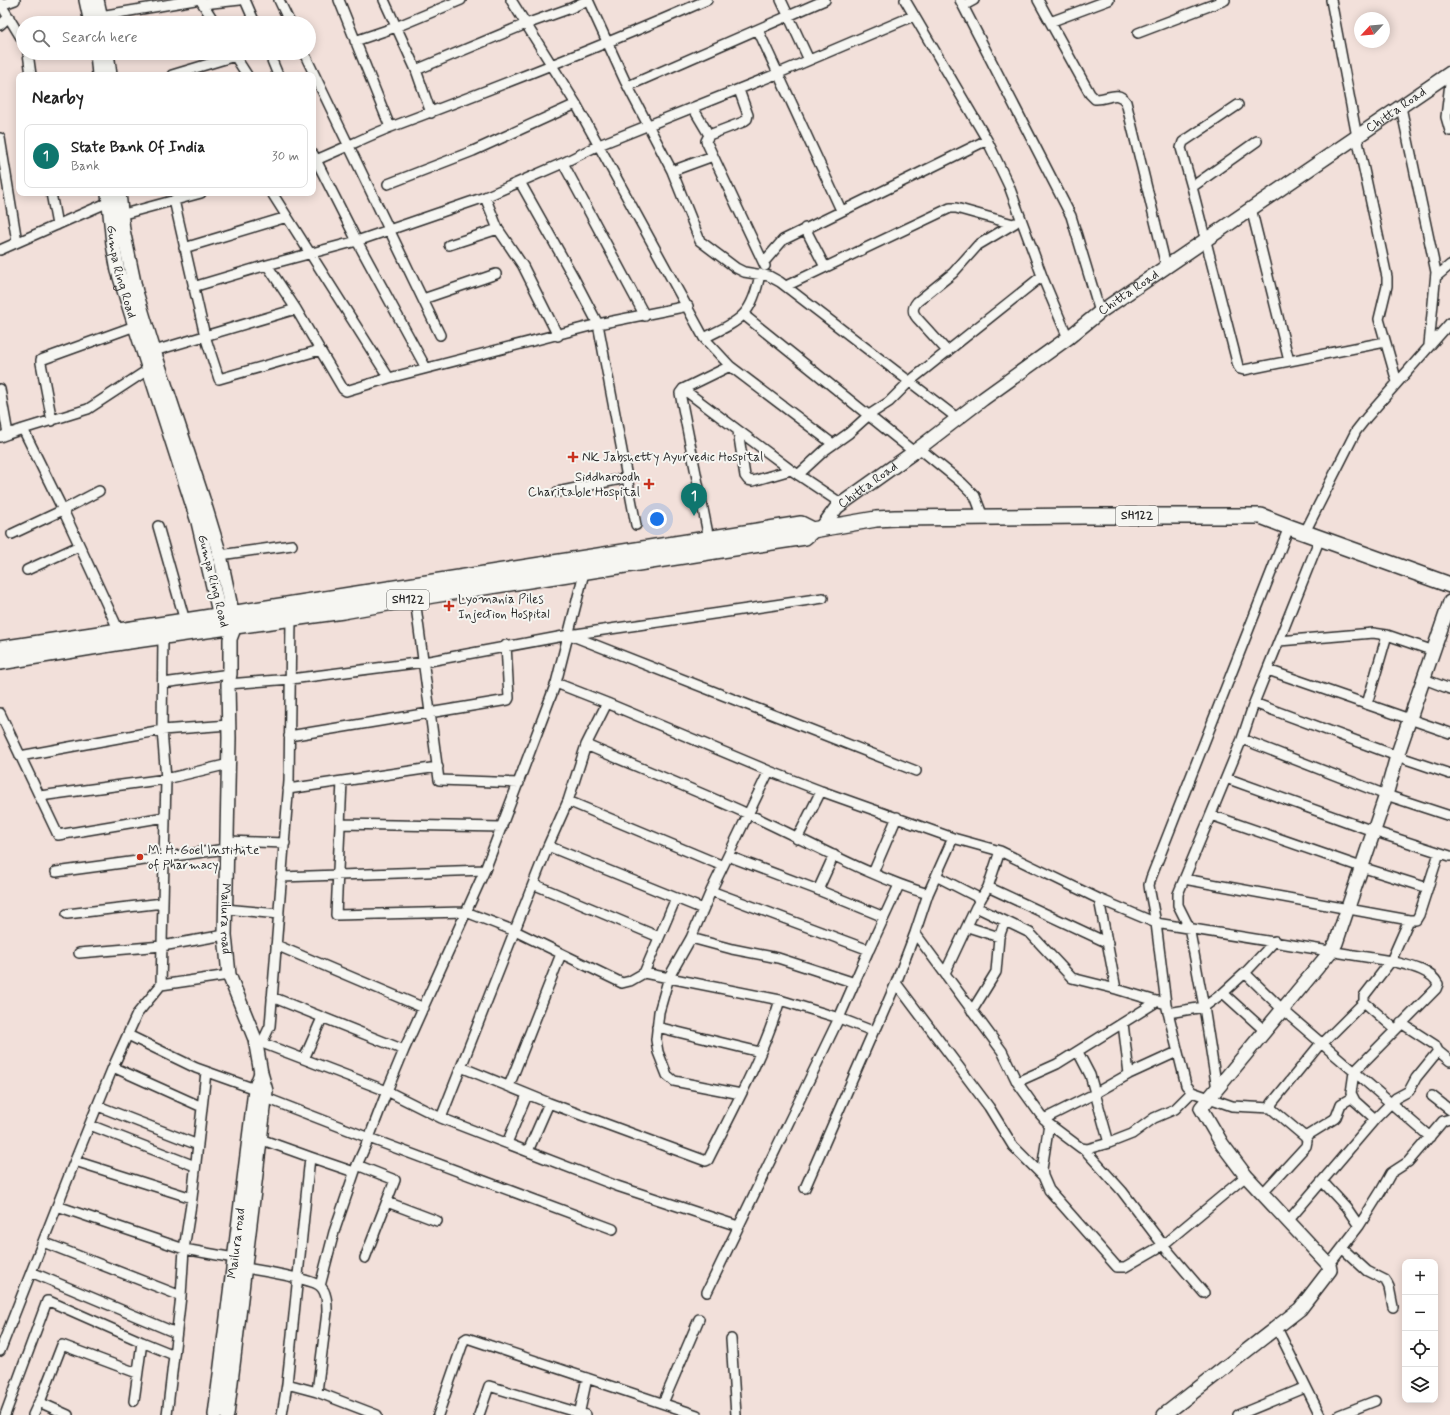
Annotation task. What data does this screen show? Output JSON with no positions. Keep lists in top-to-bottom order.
{
  "streets": {
    "main road": ["SH122"],
    "street": ["Chitta Road", "Gumpa Ring Road", "Mailura road"]
  },
  "crossings": [
    ["Chitta Road", "SH122"],
    ["Gumpa Ring Road", "SH122"],
    ["Gumpa Ring Road", "Mailura road"],
    ["SH122", "Mailura road"]
  ],
  "places": {
    "health": ["NK Jabshetty Ayurvedic Hospital", "Siddharoodh Charitable Hospital", "Lyomania Piles Injection Hospital"],
    "other": ["M. H. Goel Institute of Pharmacy"]
  },
  "north": "bottom left",
  "page": {
    "search": "Search here",
    "heading": "Nearby",
    "list": [
      {
        "mark": "1",
        "name": "State Bank Of India",
        "note": "Bank",
        "value": "30 m"
      }
    ],
    "pins": "1",
    "map_buttons": ["+", "−"]
  }
}
